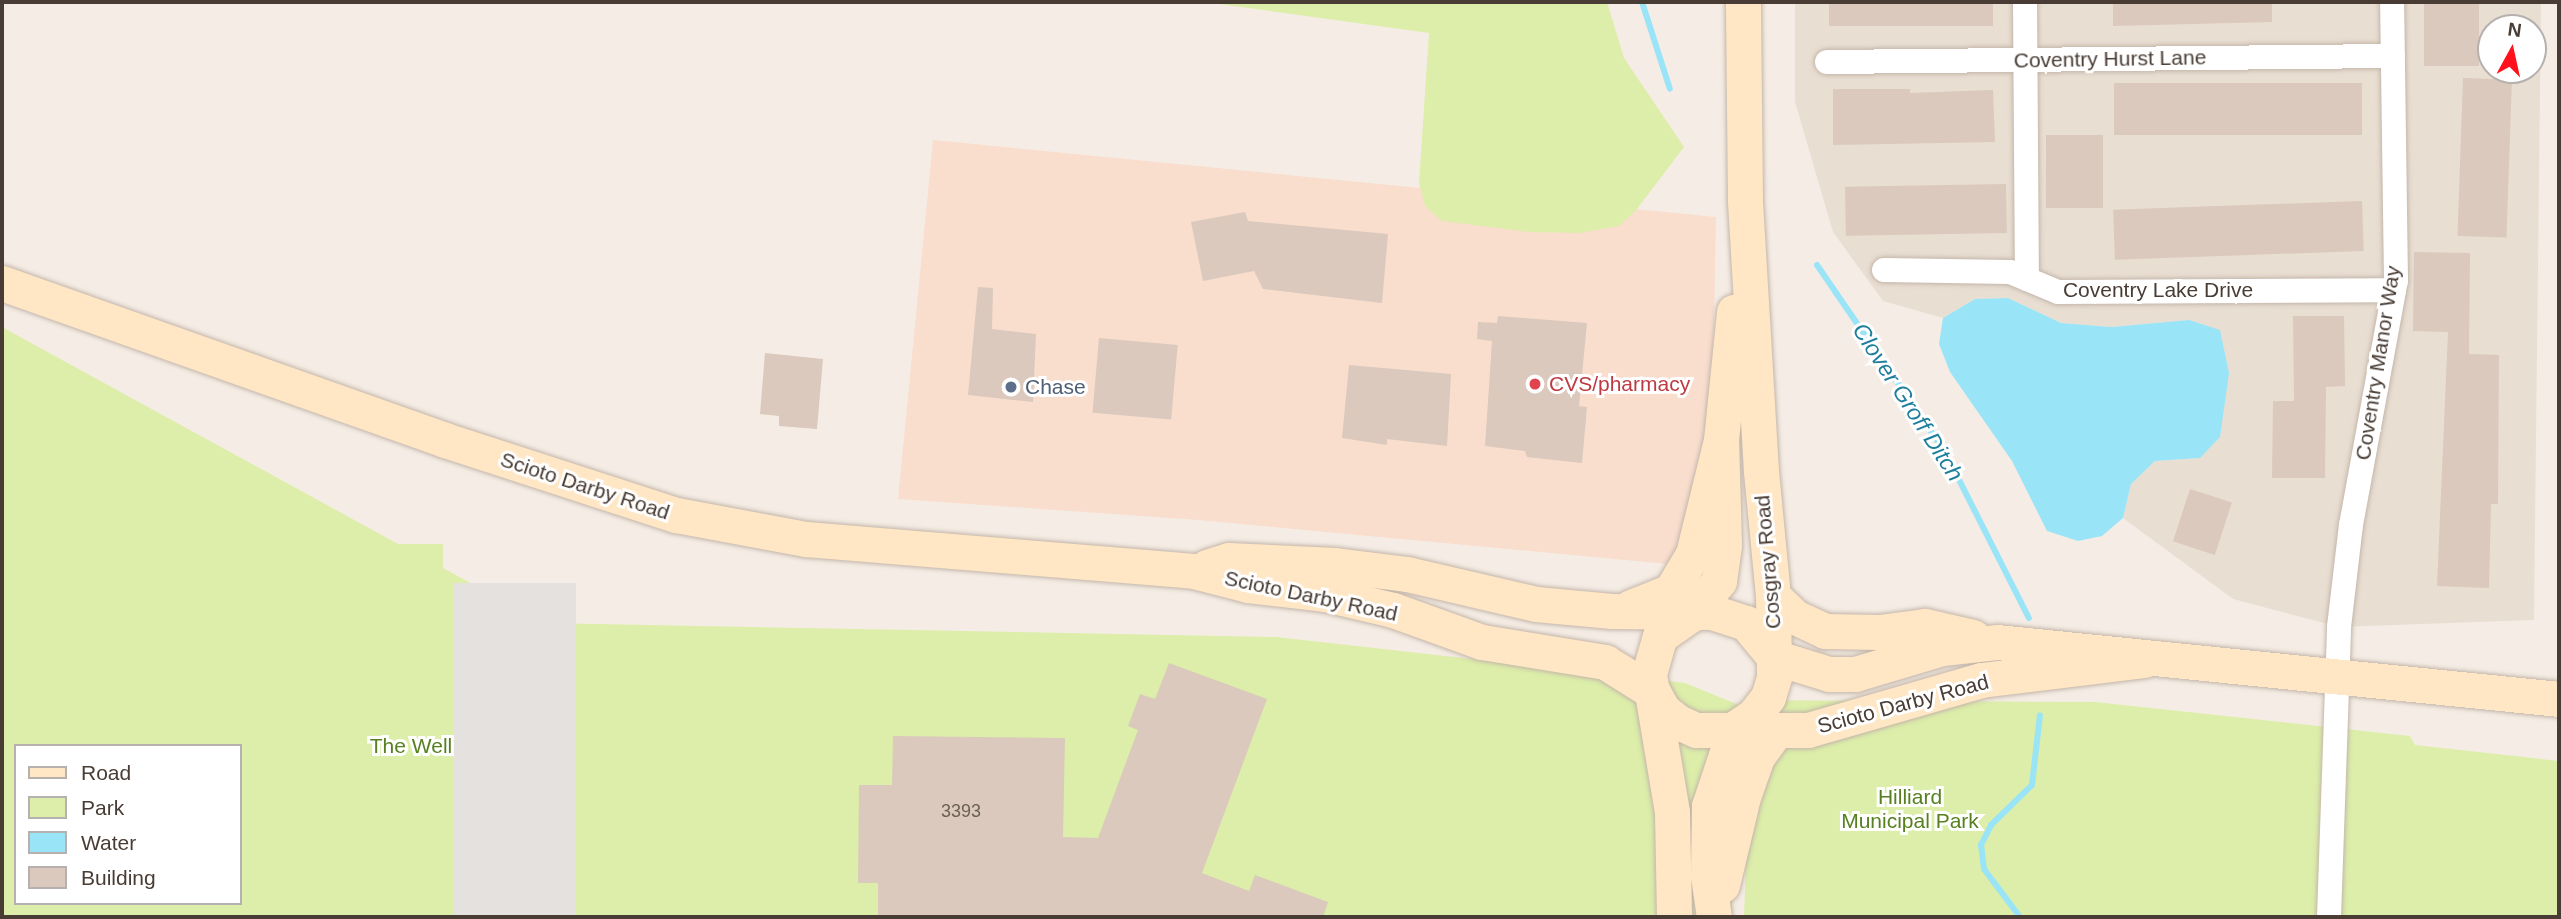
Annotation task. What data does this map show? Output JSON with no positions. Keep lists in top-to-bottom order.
{
  "streets": {
    "main road": ["Scioto Darby Road", "Cosgray Road"],
    "street": ["Coventry Hurst Lane", "Coventry Lake Drive", "Coventry Manor Way"]
  },
  "crossings": [
    ["Coventry Hurst Lane", "Coventry Manor Way"],
    ["Coventry Lake Drive", "Coventry Manor Way"],
    ["Coventry Manor Way", "Scioto Darby Road"],
    ["Scioto Darby Road", "Cosgray Road"]
  ],
  "water": ["Clover Groff Ditch"],
  "parks": ["The Well", "Hilliard Municipal Park"],
  "places": ["CVS/pharmacy", "Chase"],
  "house_numbers": ["3393"],
  "legend": [
    "Road",
    "Park",
    "Water",
    "Building"
  ],
  "north": "top"
}
